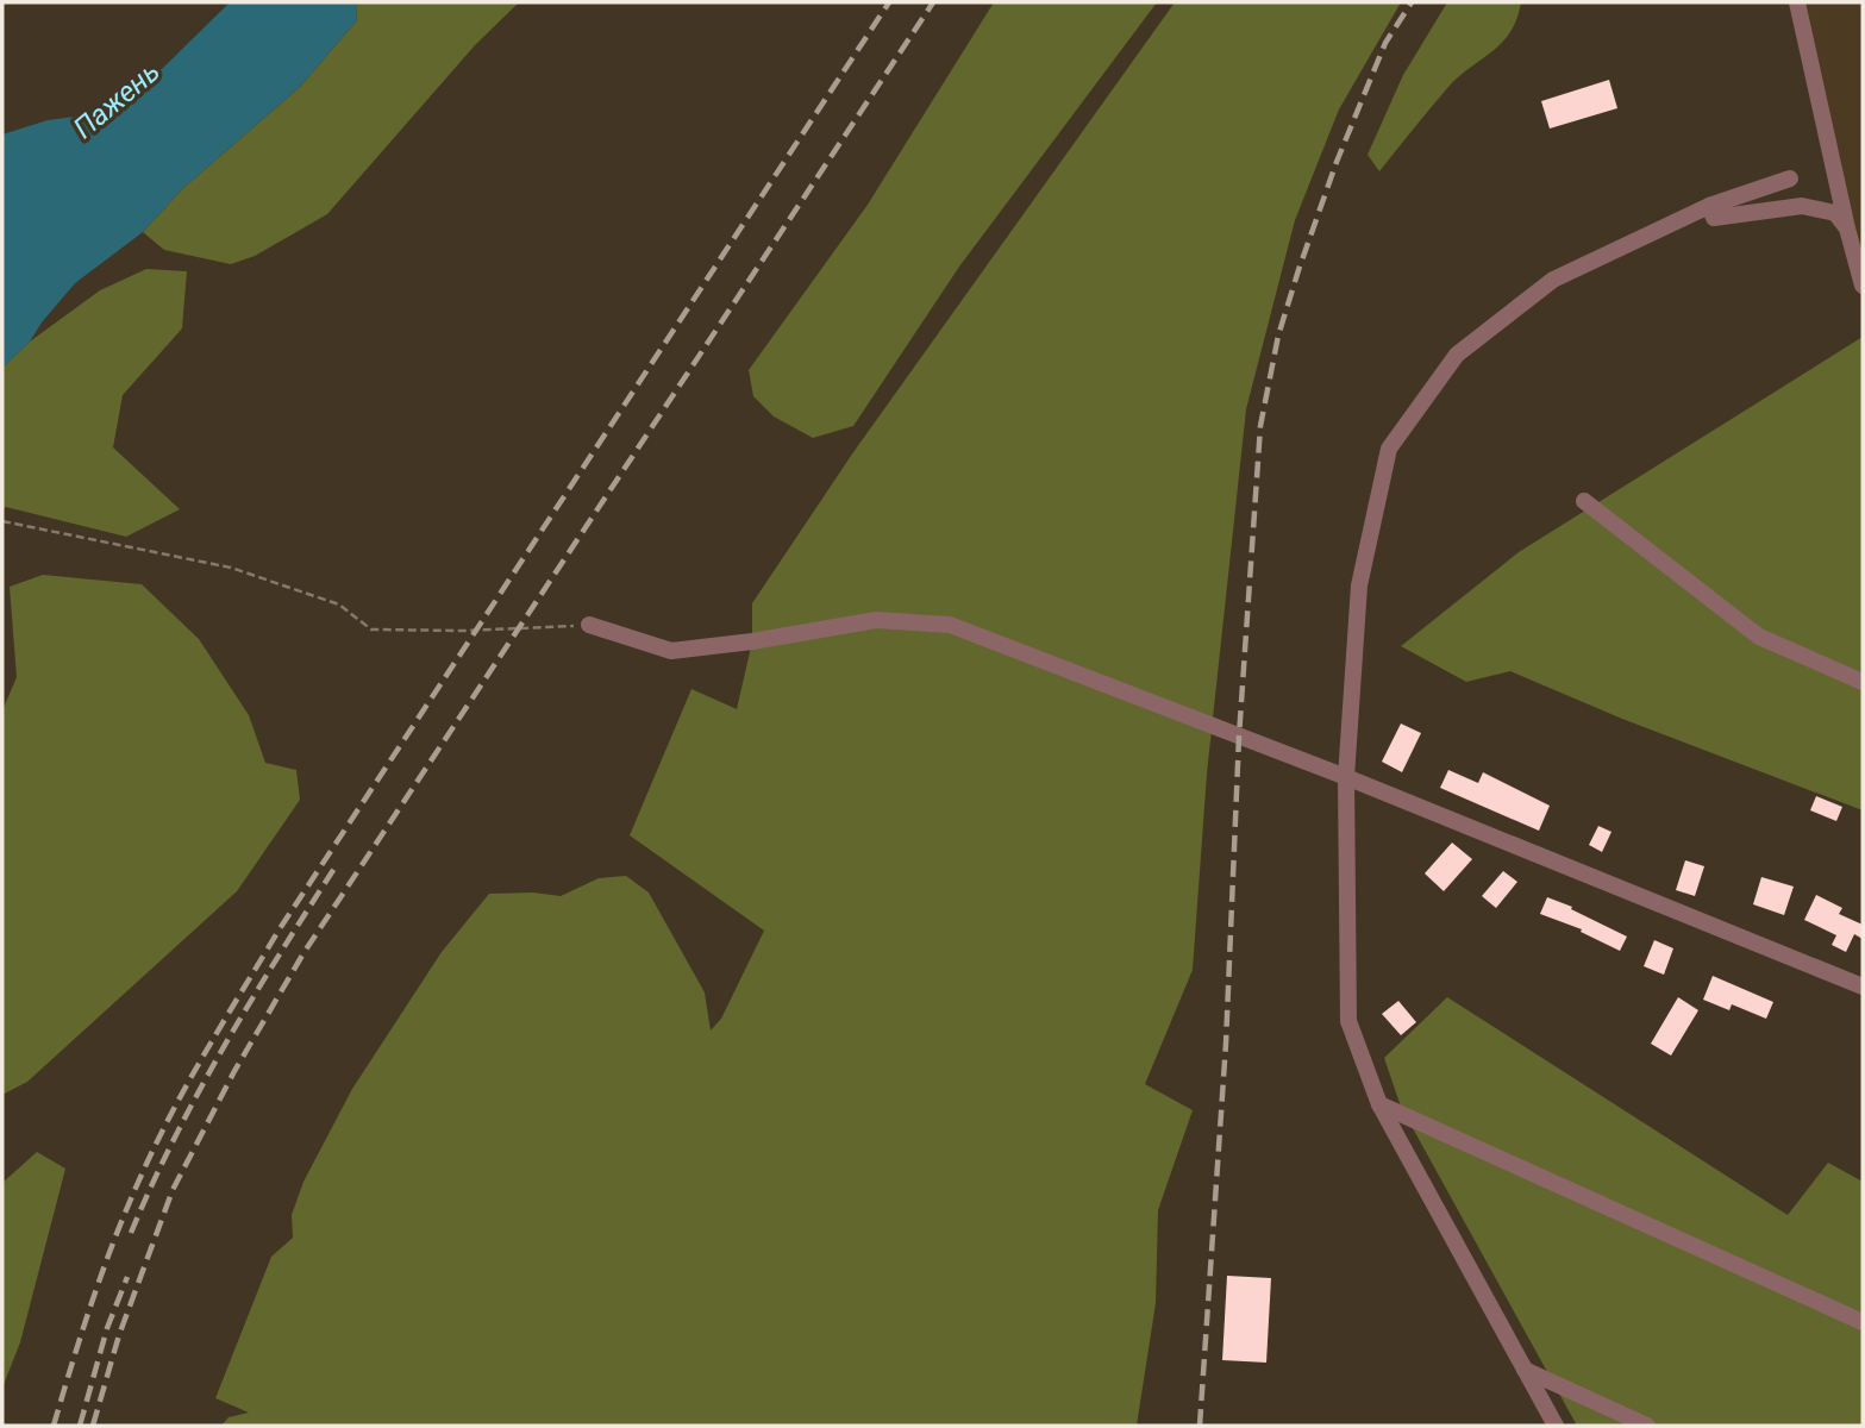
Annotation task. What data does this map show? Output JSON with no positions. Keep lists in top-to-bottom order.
{
  "water": ["Пажень"]
}
